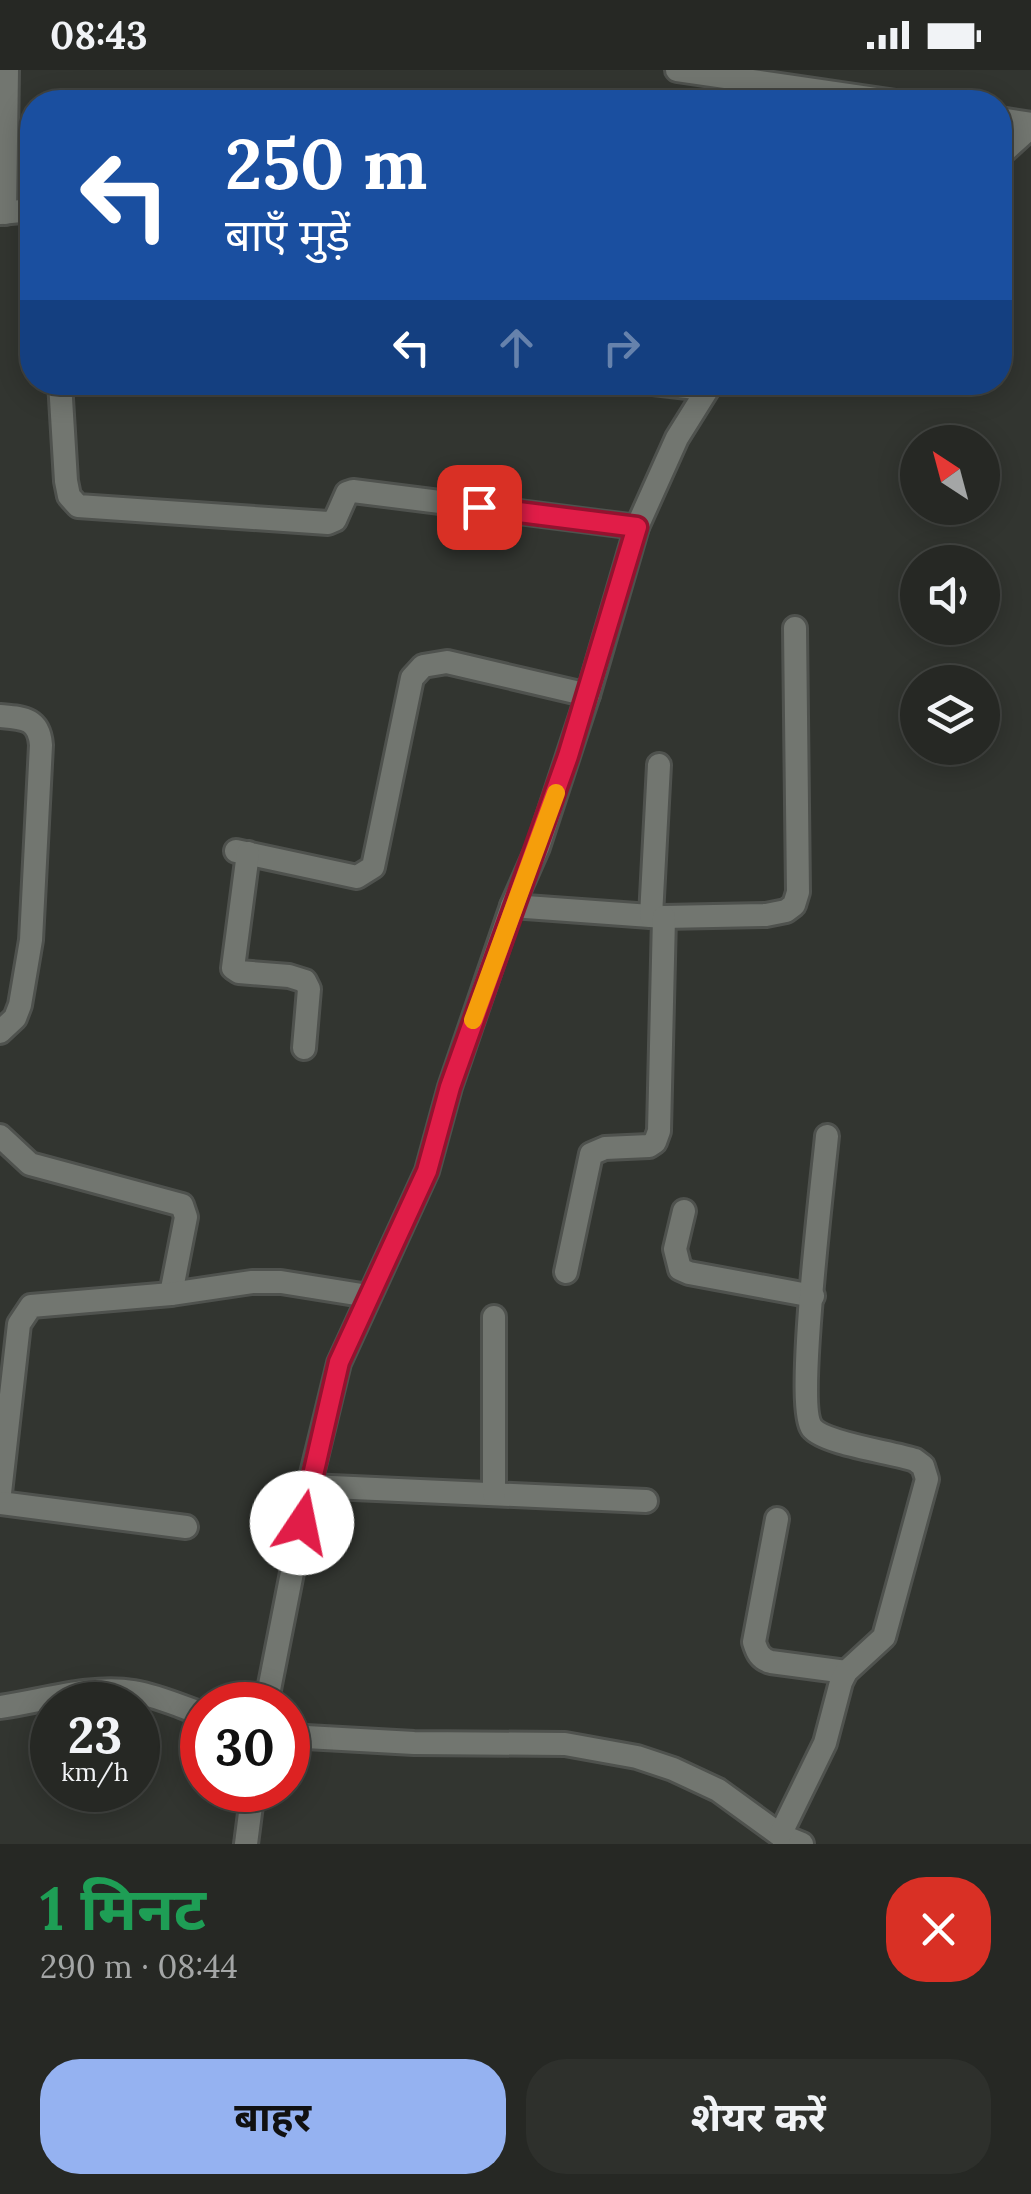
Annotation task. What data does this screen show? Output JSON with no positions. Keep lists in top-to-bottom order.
{
  "north": "top left",
  "page": {
    "status": "08:43",
    "turn": ["250 m", "बाएँ मुड़ें"],
    "speed": "23 km/h",
    "limit": "30",
    "heading": ["1 मिनट", "290 m · 08:44"],
    "buttons": ["बाहर", "शेयर करें"]
  }
}
